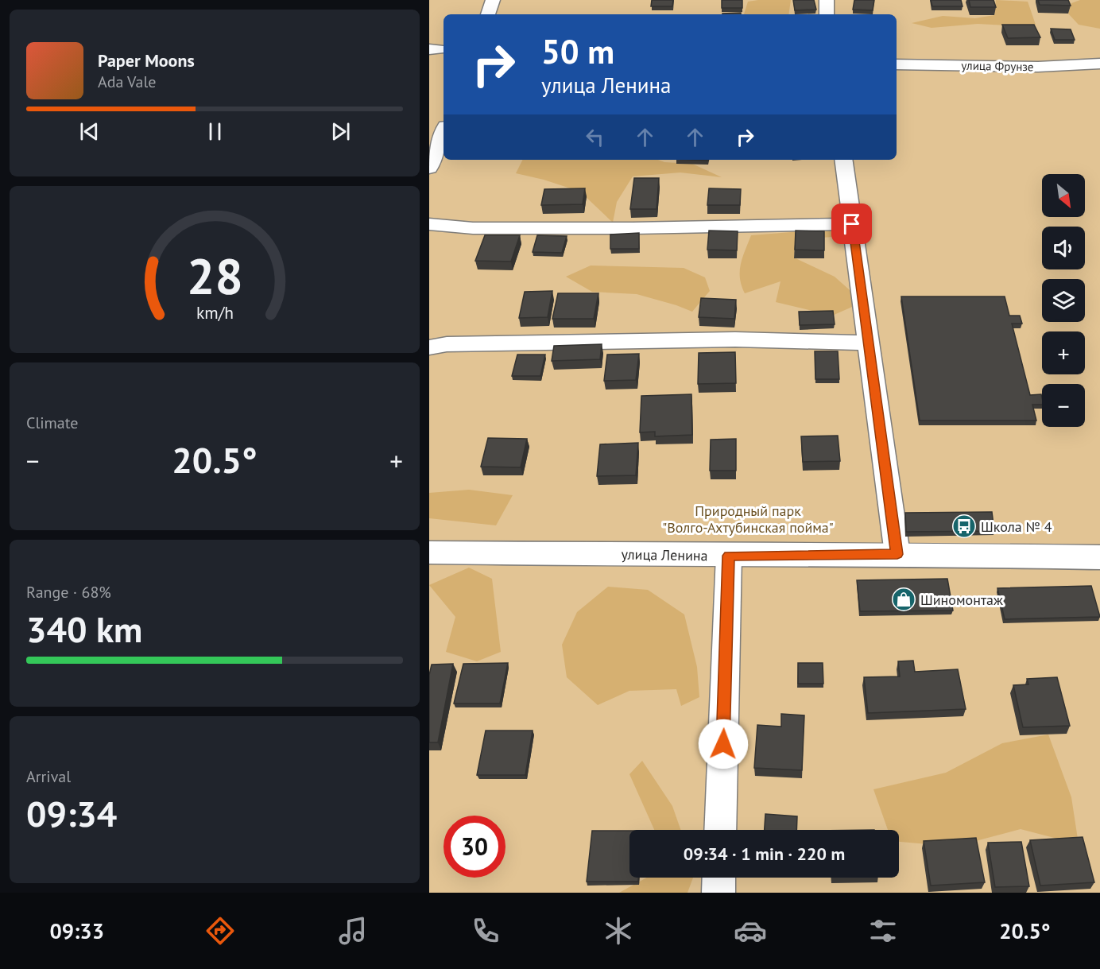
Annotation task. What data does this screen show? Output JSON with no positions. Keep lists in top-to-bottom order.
{
  "streets": {
    "street": ["улица Фрунзе", "улица Ленина"]
  },
  "parks": ["Природный парк \"Волго-Ахтубинская пойма\""],
  "places": {
    "bus stop": ["Школа № 4"],
    "shop": ["Шиномонтаж"]
  },
  "north": "bottom right",
  "page": {
    "turn": ["50 m", "улица Ленина"],
    "song": ["Paper Moons", "Ada Vale"],
    "map_buttons": ["+", "−"],
    "tile": [
      "Climate",
      ["Range · 68%", "340 km"],
      ["Arrival", "09:34"]
    ],
    "heat": ["−", "20.5°", "+"],
    "limit": "30",
    "trip": "09:34 · 1 min · 220 m",
    "tabs": ["09:33", "20.5°"],
    "gauge": ["28", "km/h"]
  }
}
